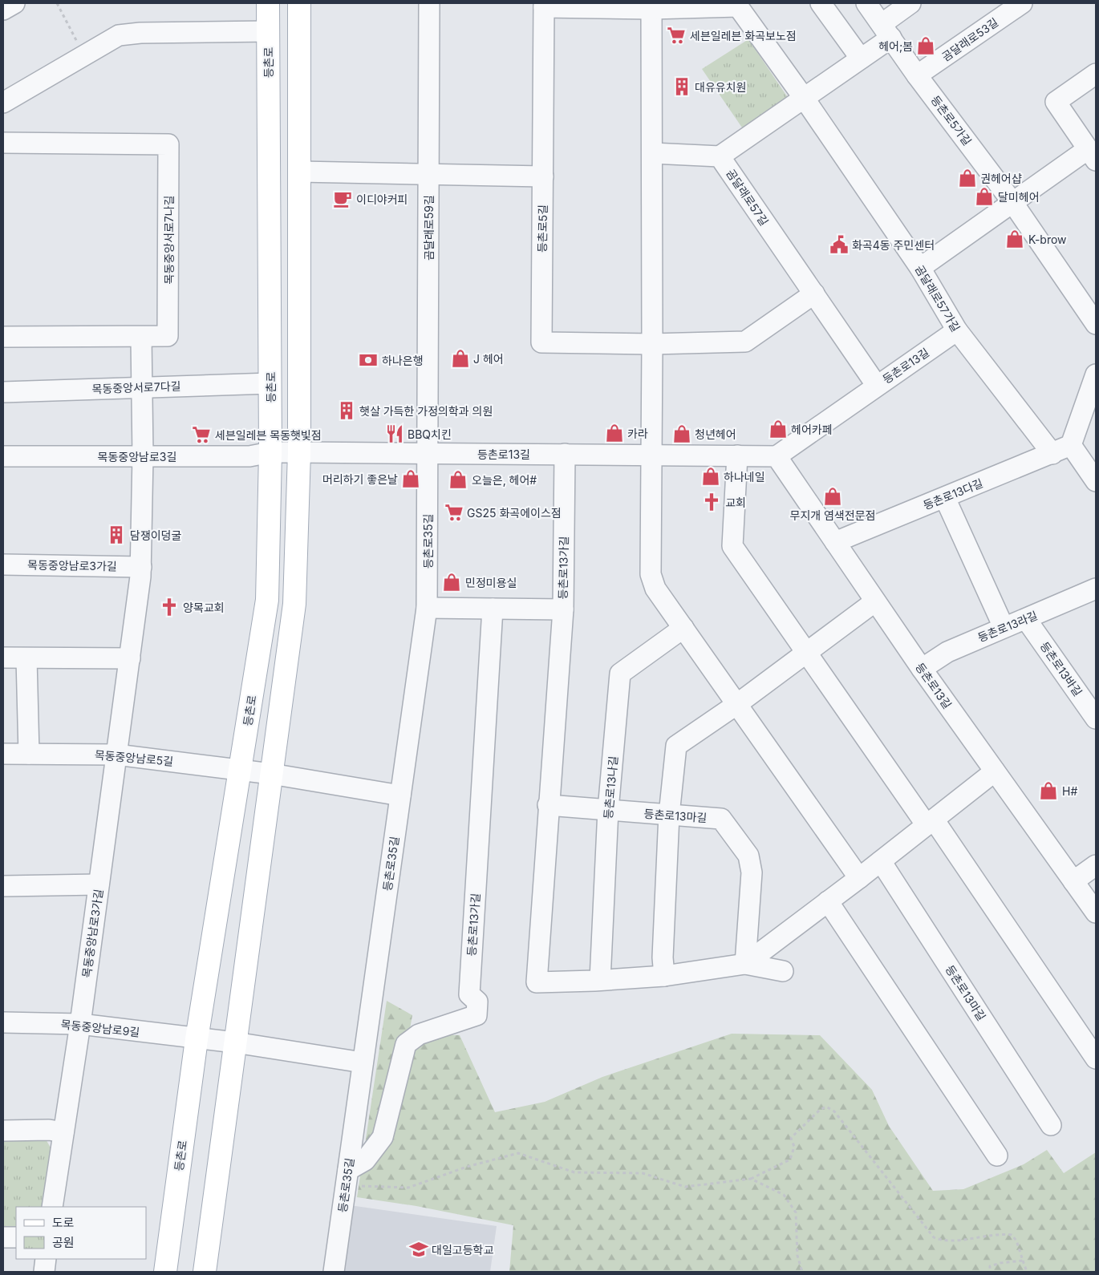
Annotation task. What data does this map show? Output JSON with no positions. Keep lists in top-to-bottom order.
{
  "streets": {
    "main road": ["등촌로"],
    "street": [
      "곰달래로53길",
      "등촌로5가길",
      "곰달래로57길",
      "곰달래로59길",
      "등촌로5길",
      "목동중앙서로7나길",
      "곰달래로57가길",
      "등촌로13길",
      "목동중앙서로7다길",
      "목동중앙남로3길",
      "등촌로13다길",
      "등촌로35길",
      "목동중앙남로3가길",
      "등촌로13가길",
      "등촌로13라길",
      "등촌로13바길",
      "목동중앙남로5길",
      "등촌로13나길",
      "등촌로13마길",
      "목동중앙남로9길"
    ]
  },
  "crossings": [
    ["곰달래로53길", "등촌로5가길"],
    ["등촌로", "등촌로13길"],
    ["등촌로", "목동중앙서로7다길"],
    ["등촌로", "목동중앙남로3길"],
    ["등촌로", "목동중앙남로5길"],
    ["등촌로", "목동중앙남로9길"],
    ["곰달래로57길", "등촌로13길"],
    ["곰달래로59길", "등촌로13길"],
    ["곰달래로59길", "등촌로35길"],
    ["목동중앙서로7나길", "목동중앙남로3가길"],
    ["곰달래로57가길", "등촌로13길"],
    ["곰달래로57가길", "등촌로13다길"],
    ["등촌로13길", "목동중앙남로3길"],
    ["등촌로13길", "등촌로13다길"],
    ["등촌로13길", "등촌로35길"],
    ["등촌로13길", "등촌로13가길"],
    ["등촌로13길", "등촌로13라길"],
    ["목동중앙서로7다길", "목동중앙남로3가길"],
    ["목동중앙남로3길", "목동중앙남로3가길"],
    ["등촌로35길", "등촌로13가길"],
    ["목동중앙남로3가길", "목동중앙남로5길"],
    ["목동중앙남로3가길", "목동중앙남로9길"],
    ["등촌로13가길", "등촌로13나길"],
    ["등촌로13가길", "등촌로13마길"],
    ["등촌로13라길", "등촌로13바길"],
    ["등촌로13나길", "등촌로13마길"]
  ],
  "places": {
    "supermarket": ["세븐일레븐 화곡보노점", "세븐일레븐 목동햇빛점", "GS25 화곡에이스점"],
    "shop": [
      "헤어;봄",
      "권헤어샵",
      "달미헤어",
      "K-brow",
      "J 헤어",
      "헤어카페",
      "카라",
      "청년헤어",
      "하나네일",
      "머리하기 좋은날",
      "오늘은, 헤어#",
      "무지개 염색전문점",
      "민정미용실",
      "H#"
    ],
    "building": ["대유유치원", "햇살 가득한 가정의학과 의원", "담쟁이덩굴"],
    "cafe": ["이디야커피"],
    "public building": ["화곡4동 주민센터"],
    "bank": ["하나은행"],
    "restaurant": ["BBQ치킨"],
    "church": ["교회", "양목교회"],
    "school or university": ["대일고등학교"]
  },
  "legend": ["도로", "공원"]
}
